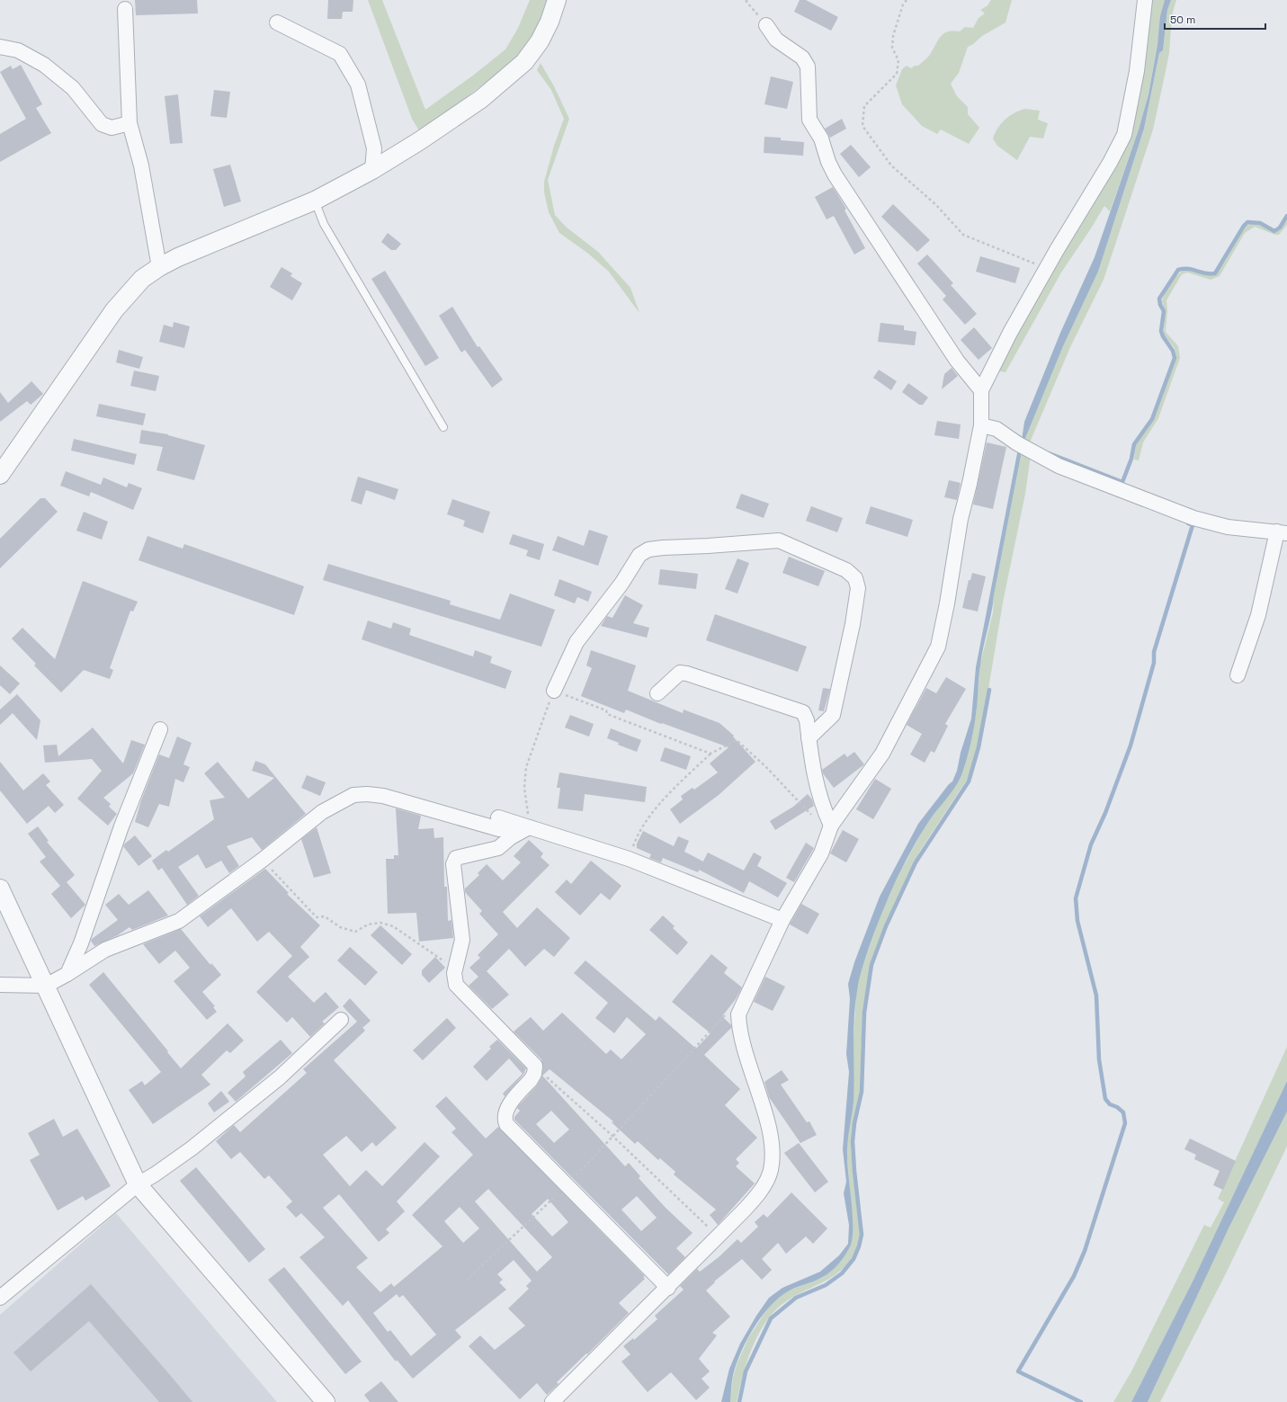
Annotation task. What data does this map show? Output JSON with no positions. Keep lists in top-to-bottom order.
{
  "scale_bar": "50 m"
}
